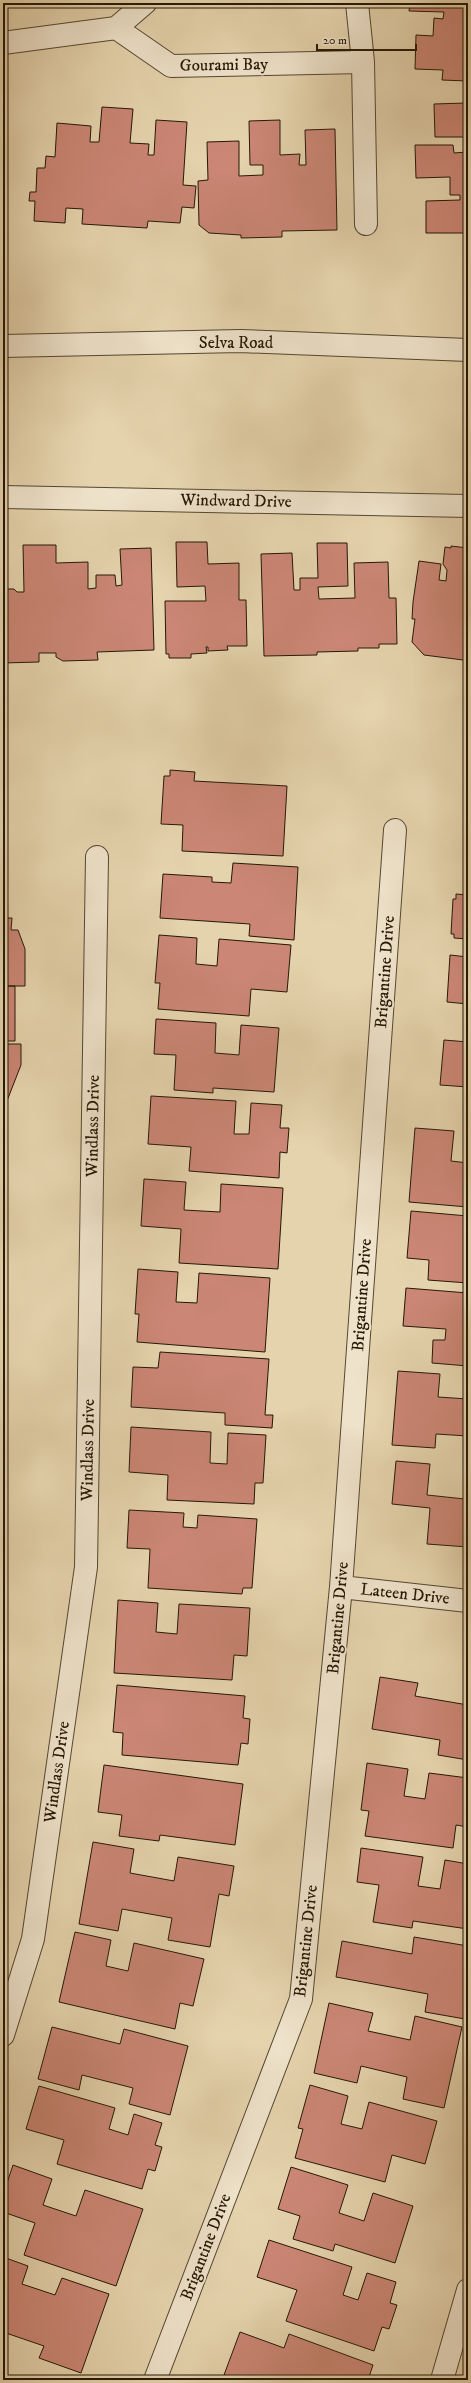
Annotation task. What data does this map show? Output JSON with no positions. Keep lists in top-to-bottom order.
{
  "streets": {
    "street": [
      "Gourami Bay",
      "Selva Road",
      "Windward Drive",
      "Brigantine Drive",
      "Windlass Drive",
      "Lateen Drive"
    ]
  },
  "crossings": [
    ["Brigantine Drive", "Lateen Drive"]
  ],
  "scale_bar": "20 m"
}
